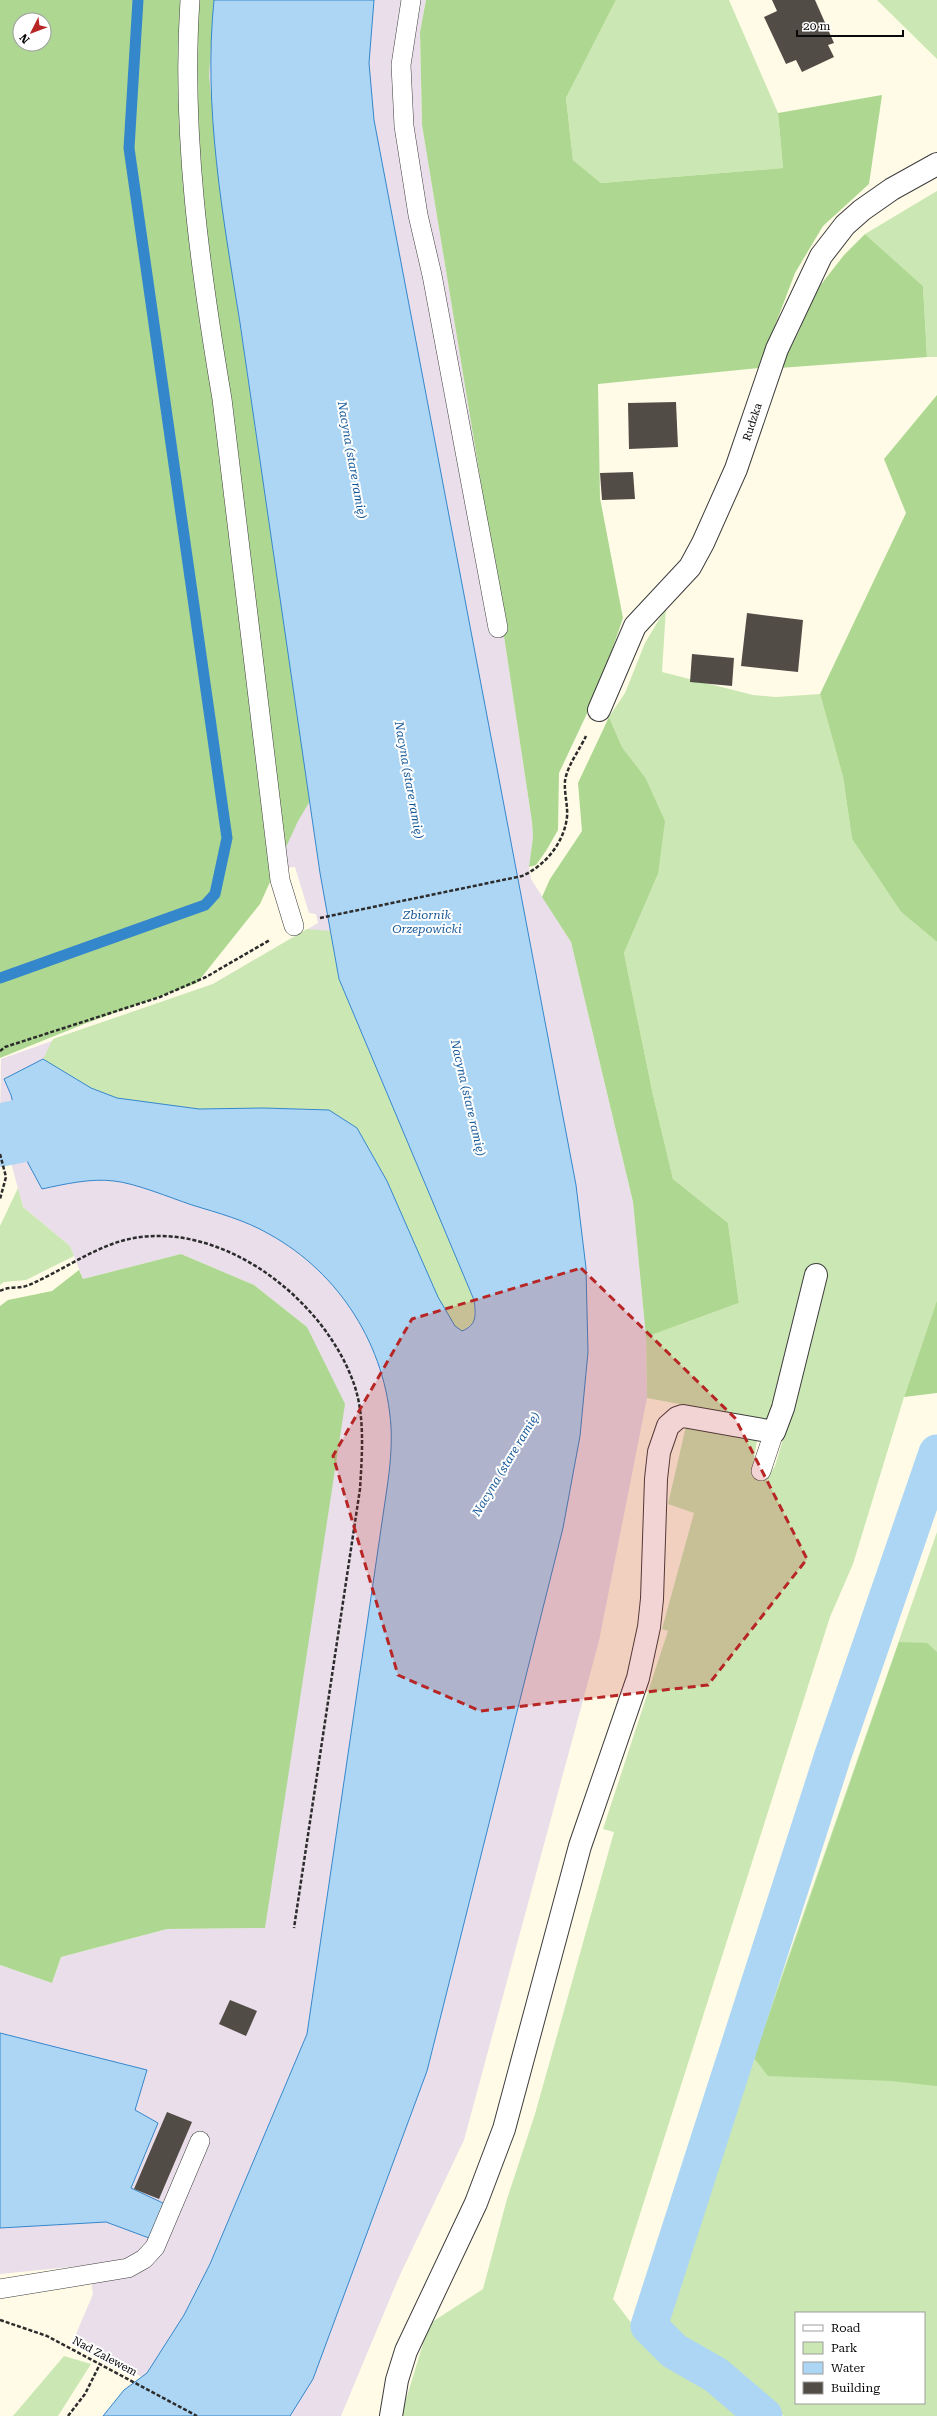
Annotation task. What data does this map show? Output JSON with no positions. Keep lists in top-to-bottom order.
{
  "streets": {
    "street": ["Rudzka"],
    "path": ["Nad Zalewem"]
  },
  "water": ["Nacyna (stare ramię)", "Zbiornik Orzepowicki"],
  "legend": [
    "Road",
    "Park",
    "Water",
    "Building"
  ],
  "scale_bar": "20 m",
  "north": "bottom left"
}
